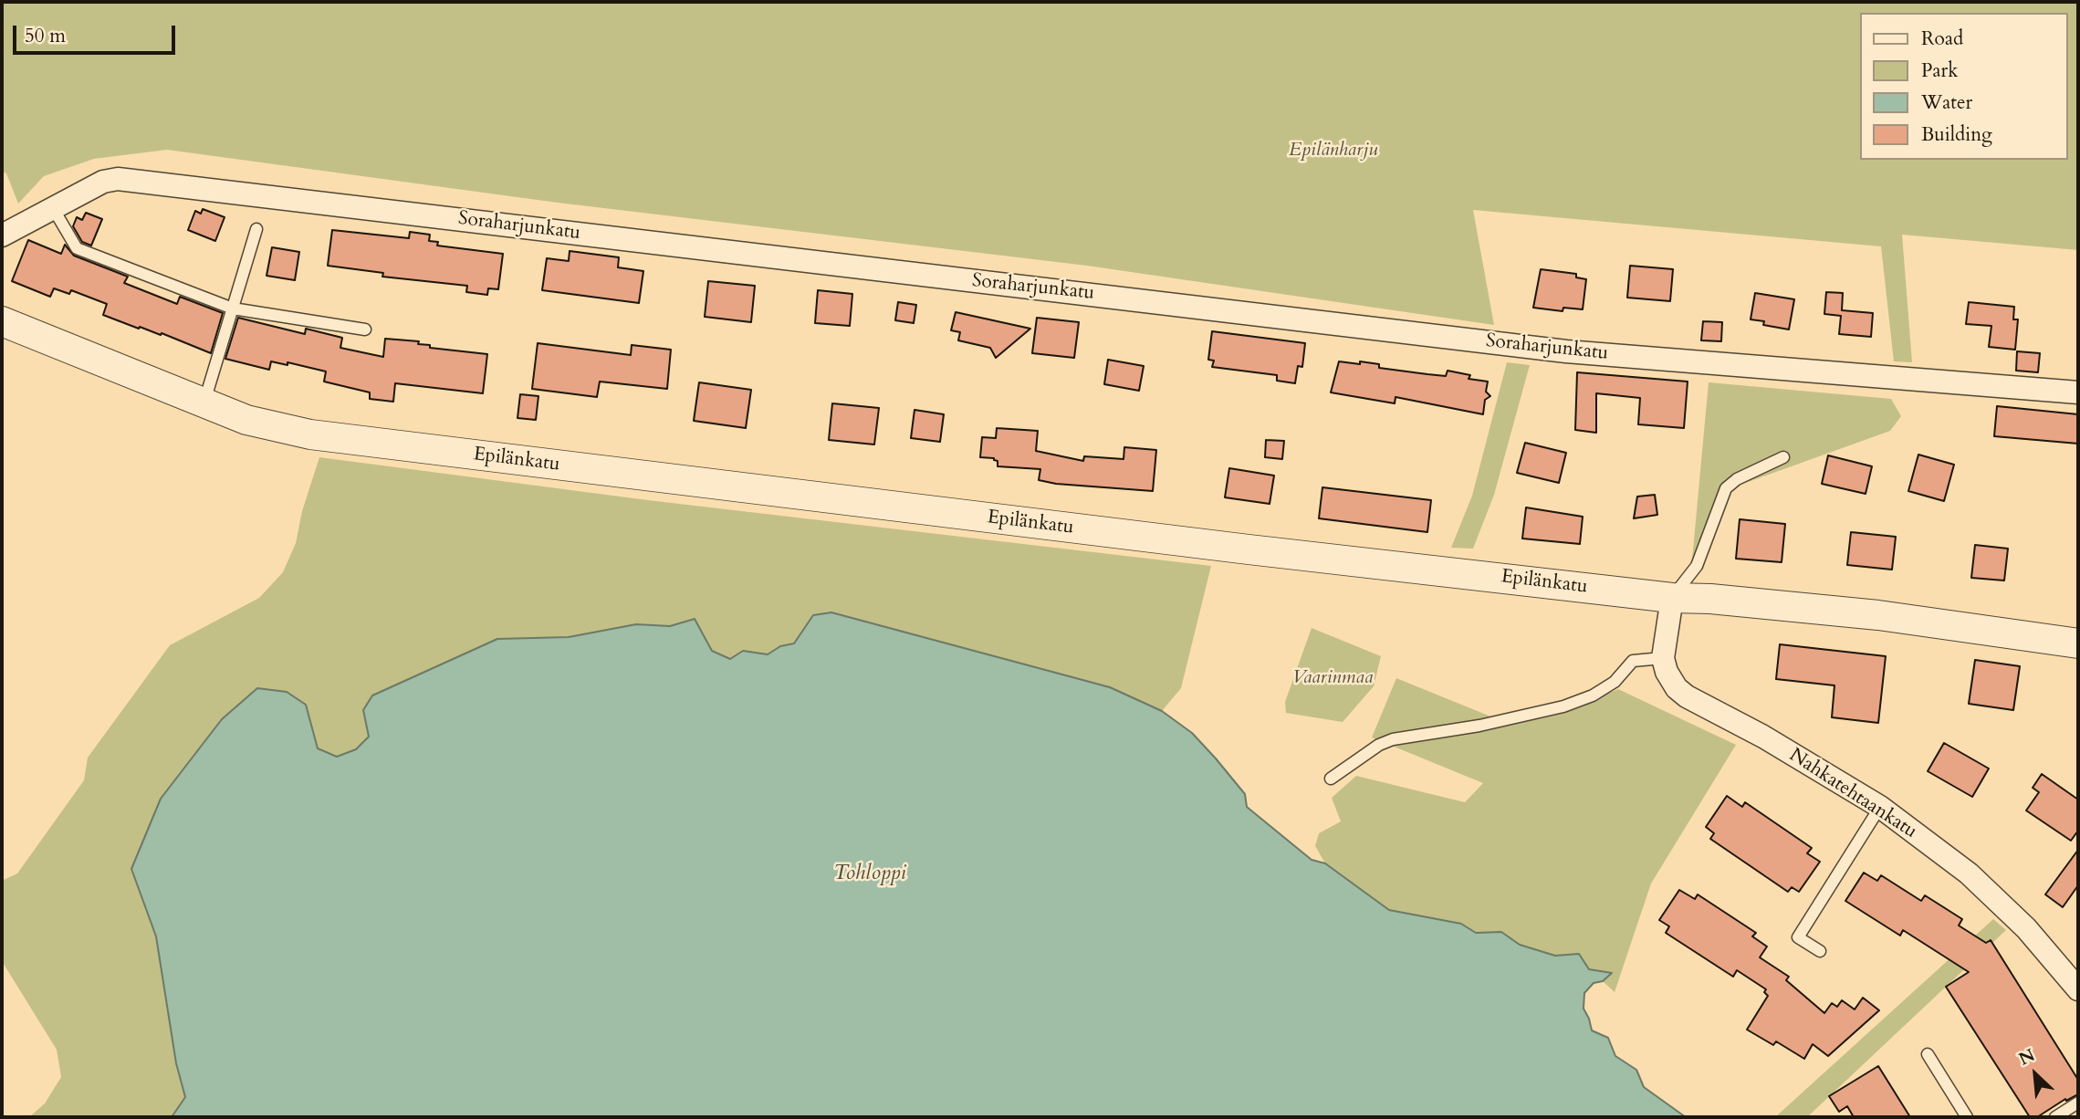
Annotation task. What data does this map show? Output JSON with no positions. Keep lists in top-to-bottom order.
{
  "streets": {
    "street": ["Soraharjunkatu", "Epilänkatu", "Nahkatehtaankatu"]
  },
  "water": ["Tohloppi"],
  "parks": ["Epilänharju", "Vaarinmaa"],
  "legend": [
    "Road",
    "Park",
    "Water",
    "Building"
  ],
  "scale_bar": "50 m",
  "north": "top left"
}
